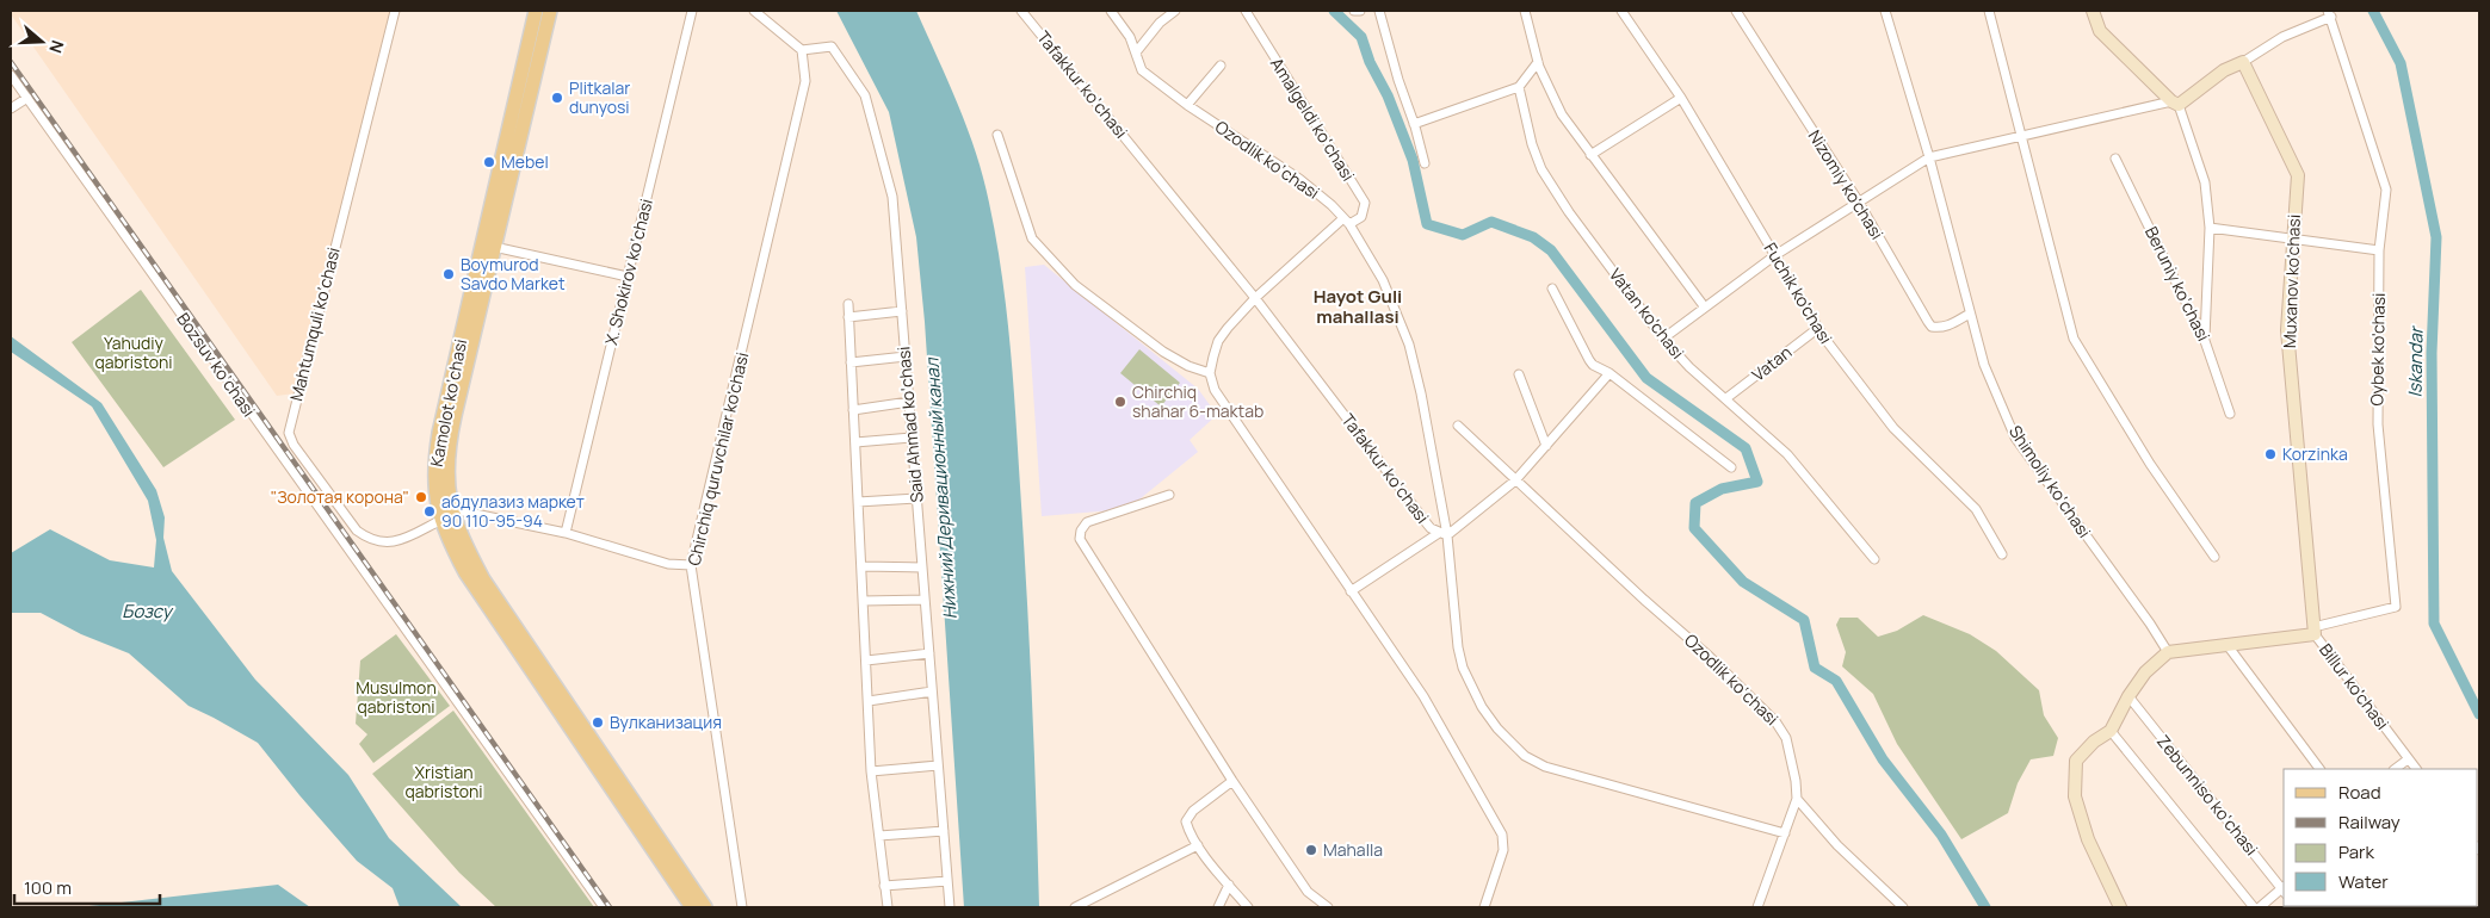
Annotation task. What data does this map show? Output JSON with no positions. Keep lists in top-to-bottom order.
{
  "streets": {
    "main road": ["Kamolot ko‘chasi"],
    "street": [
      "Tafakkur ko‘chasi",
      "Amalgeldi ko‘chasi",
      "Ozodlik ko‘chasi",
      "Nizomiy ko'chasi",
      "X. Shokirov ko‘chasi",
      "Muxanov ko'chasi",
      "Beruniy ko‘chasi",
      "Fuchik ko'chasi",
      "Vatan ko'chasi",
      "Mahtumquli ko‘chasi",
      "Oybek ko'chasi",
      "Vatan",
      "Bozsuv ko‘chasi",
      "Said Ahmad ko‘chasi",
      "Chirchiq quruvchilar ko'chasi",
      "Shimoliy ko‘chasi",
      "Billur ko'chasi",
      "Zebunniso ko‘chasi"
    ]
  },
  "crossings": [
    ["Tafakkur ko‘chasi", "Ozodlik ko‘chasi"],
    ["Amalgeldi ko‘chasi", "Ozodlik ko‘chasi"],
    ["Nizomiy ko'chasi", "Shimoliy ko‘chasi"],
    ["Muxanov ko'chasi", "Oybek ko'chasi"],
    ["Muxanov ko'chasi", "Billur ko'chasi"],
    ["Fuchik ko'chasi", "Vatan"],
    ["Vatan ko'chasi", "Vatan"],
    ["Mahtumquli ko‘chasi", "Kamolot ko‘chasi"],
    ["Oybek ko'chasi", "Billur ko'chasi"],
    ["Said Ahmad ko‘chasi", "Chirchiq quruvchilar ko'chasi"],
    ["Shimoliy ko‘chasi", "Billur ko'chasi"]
  ],
  "districts": ["Hayot Guli mahallasi"],
  "water": ["Iskandar", "Нижний Деривационный канал", "Бозсу"],
  "parks": ["Yahudiy qabristoni", "Musulmon qabristoni", "Xristian qabristoni"],
  "places": [
    "Plitkalar dunyosi",
    "Mebel",
    "Boymurod Savdo Market",
    "Chirchiq shahar 6-maktab",
    "Korzinka",
    "\"Золотая корона\"",
    "абдулазиз маркет 90 110-95-94",
    "Вулканизация",
    "Mahalla"
  ],
  "legend": [
    "Road",
    "Railway",
    "Park",
    "Water"
  ],
  "scale_bar": "100 m",
  "north": "right"
}
